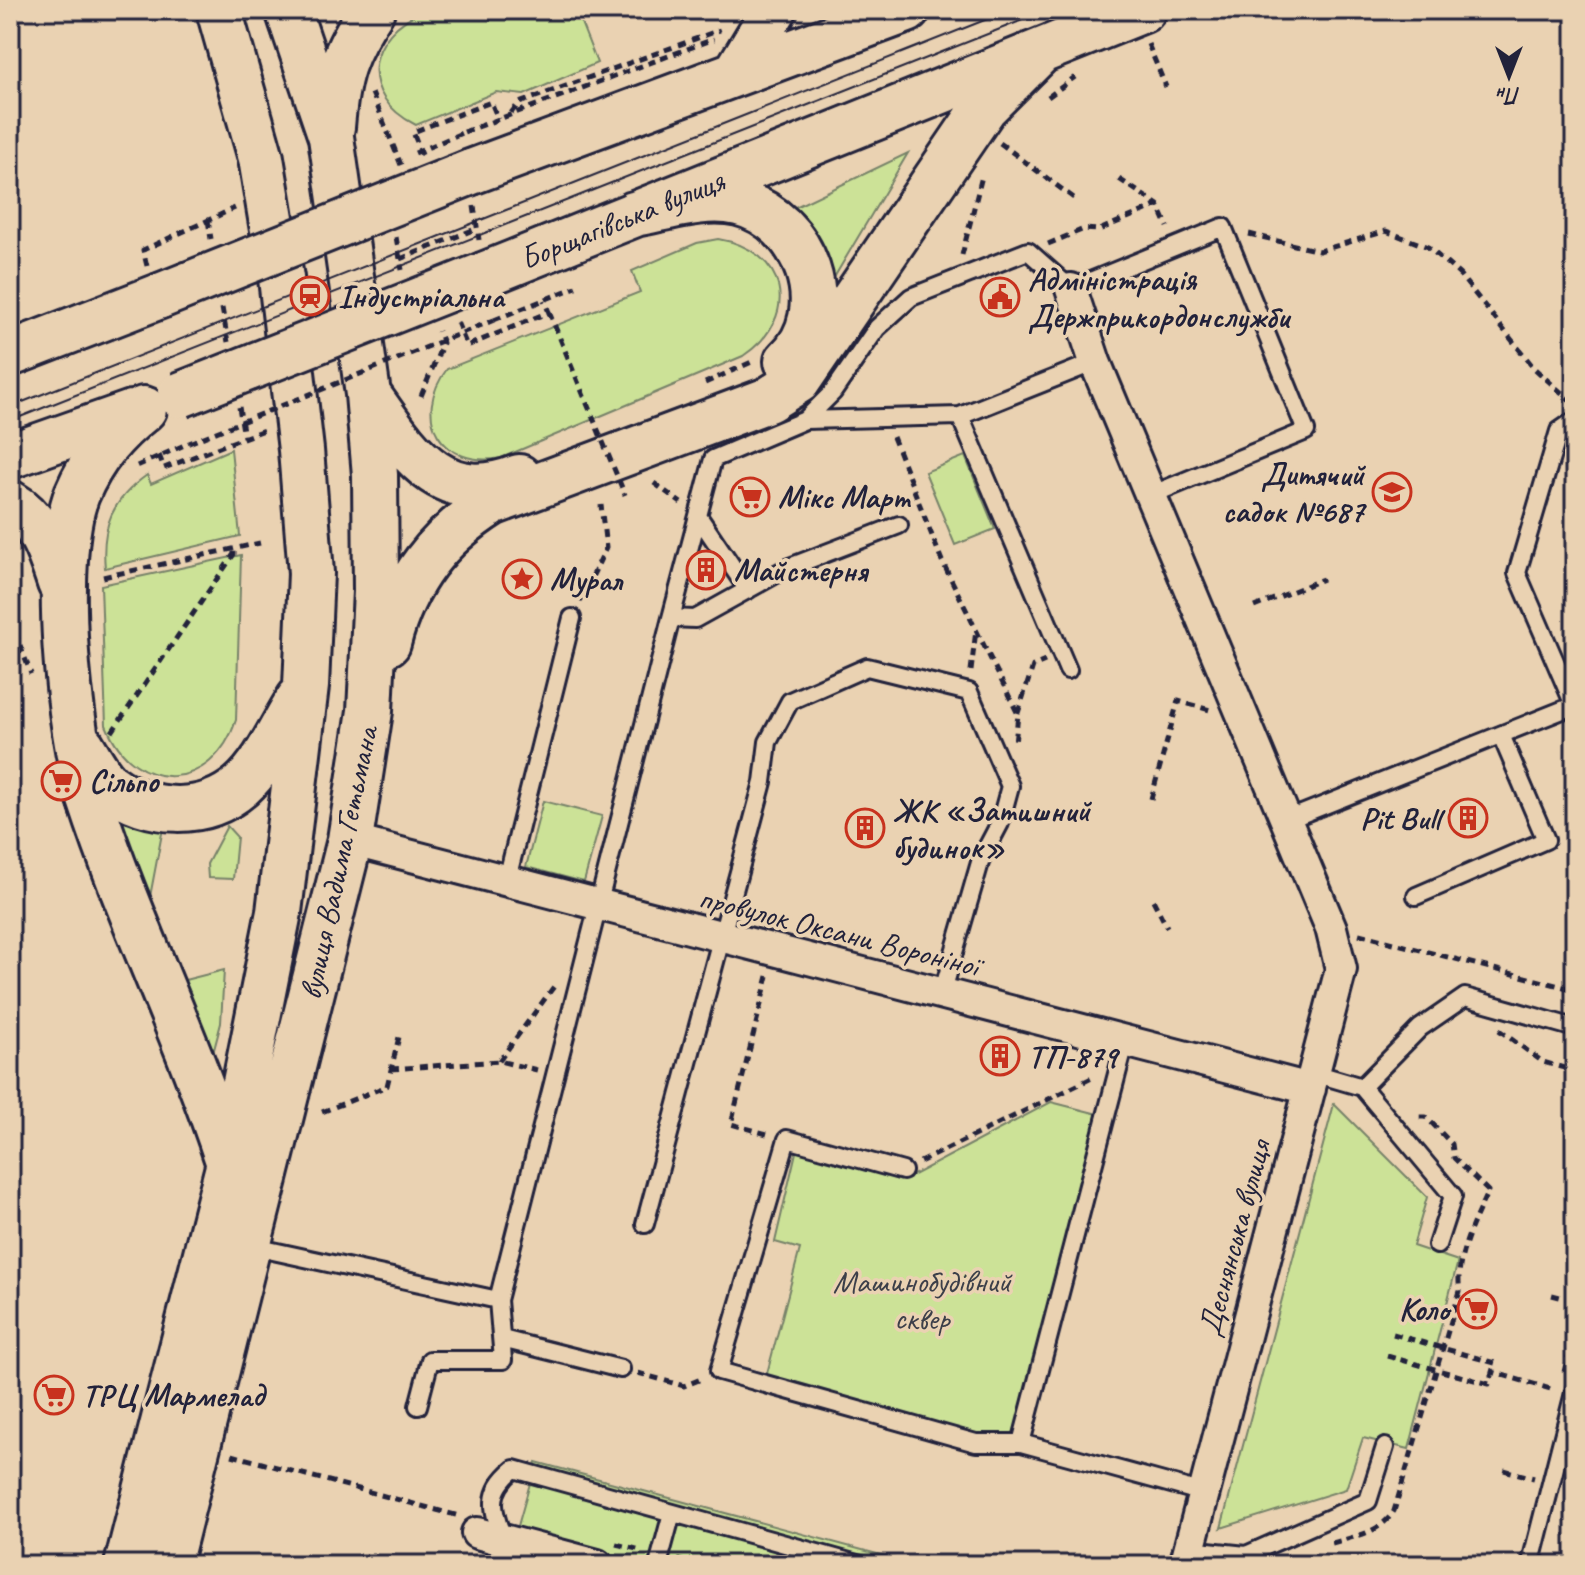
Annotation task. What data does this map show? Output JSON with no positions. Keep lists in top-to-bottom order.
{
  "streets": {
    "main road": ["Борщагівська вулиця", "вулиця Вадима Гетьмана"],
    "street": ["провулок Оксани Вороніної", "Деснянська вулиця"]
  },
  "crossings": [
    ["вулиця Вадима Гетьмана", "провулок Оксани Вороніної"],
    ["провулок Оксани Вороніної", "Деснянська вулиця"]
  ],
  "parks": ["Машинобудівний сквер"],
  "places": {
    "station": ["Індустріальна"],
    "public building": ["Адміністрація Держприкордонслужби"],
    "school or university": ["Дитячий садок №687"],
    "supermarket": [
      "Мікс Март",
      "Сільпо",
      "Коло",
      "ТРЦ Мармелад"
    ],
    "building": [
      "Майстерня",
      "Pit Bull",
      "ЖК «Затишний будинок»",
      "ТП-879"
    ],
    "place": ["Мурал"]
  },
  "north": "bottom"
}
